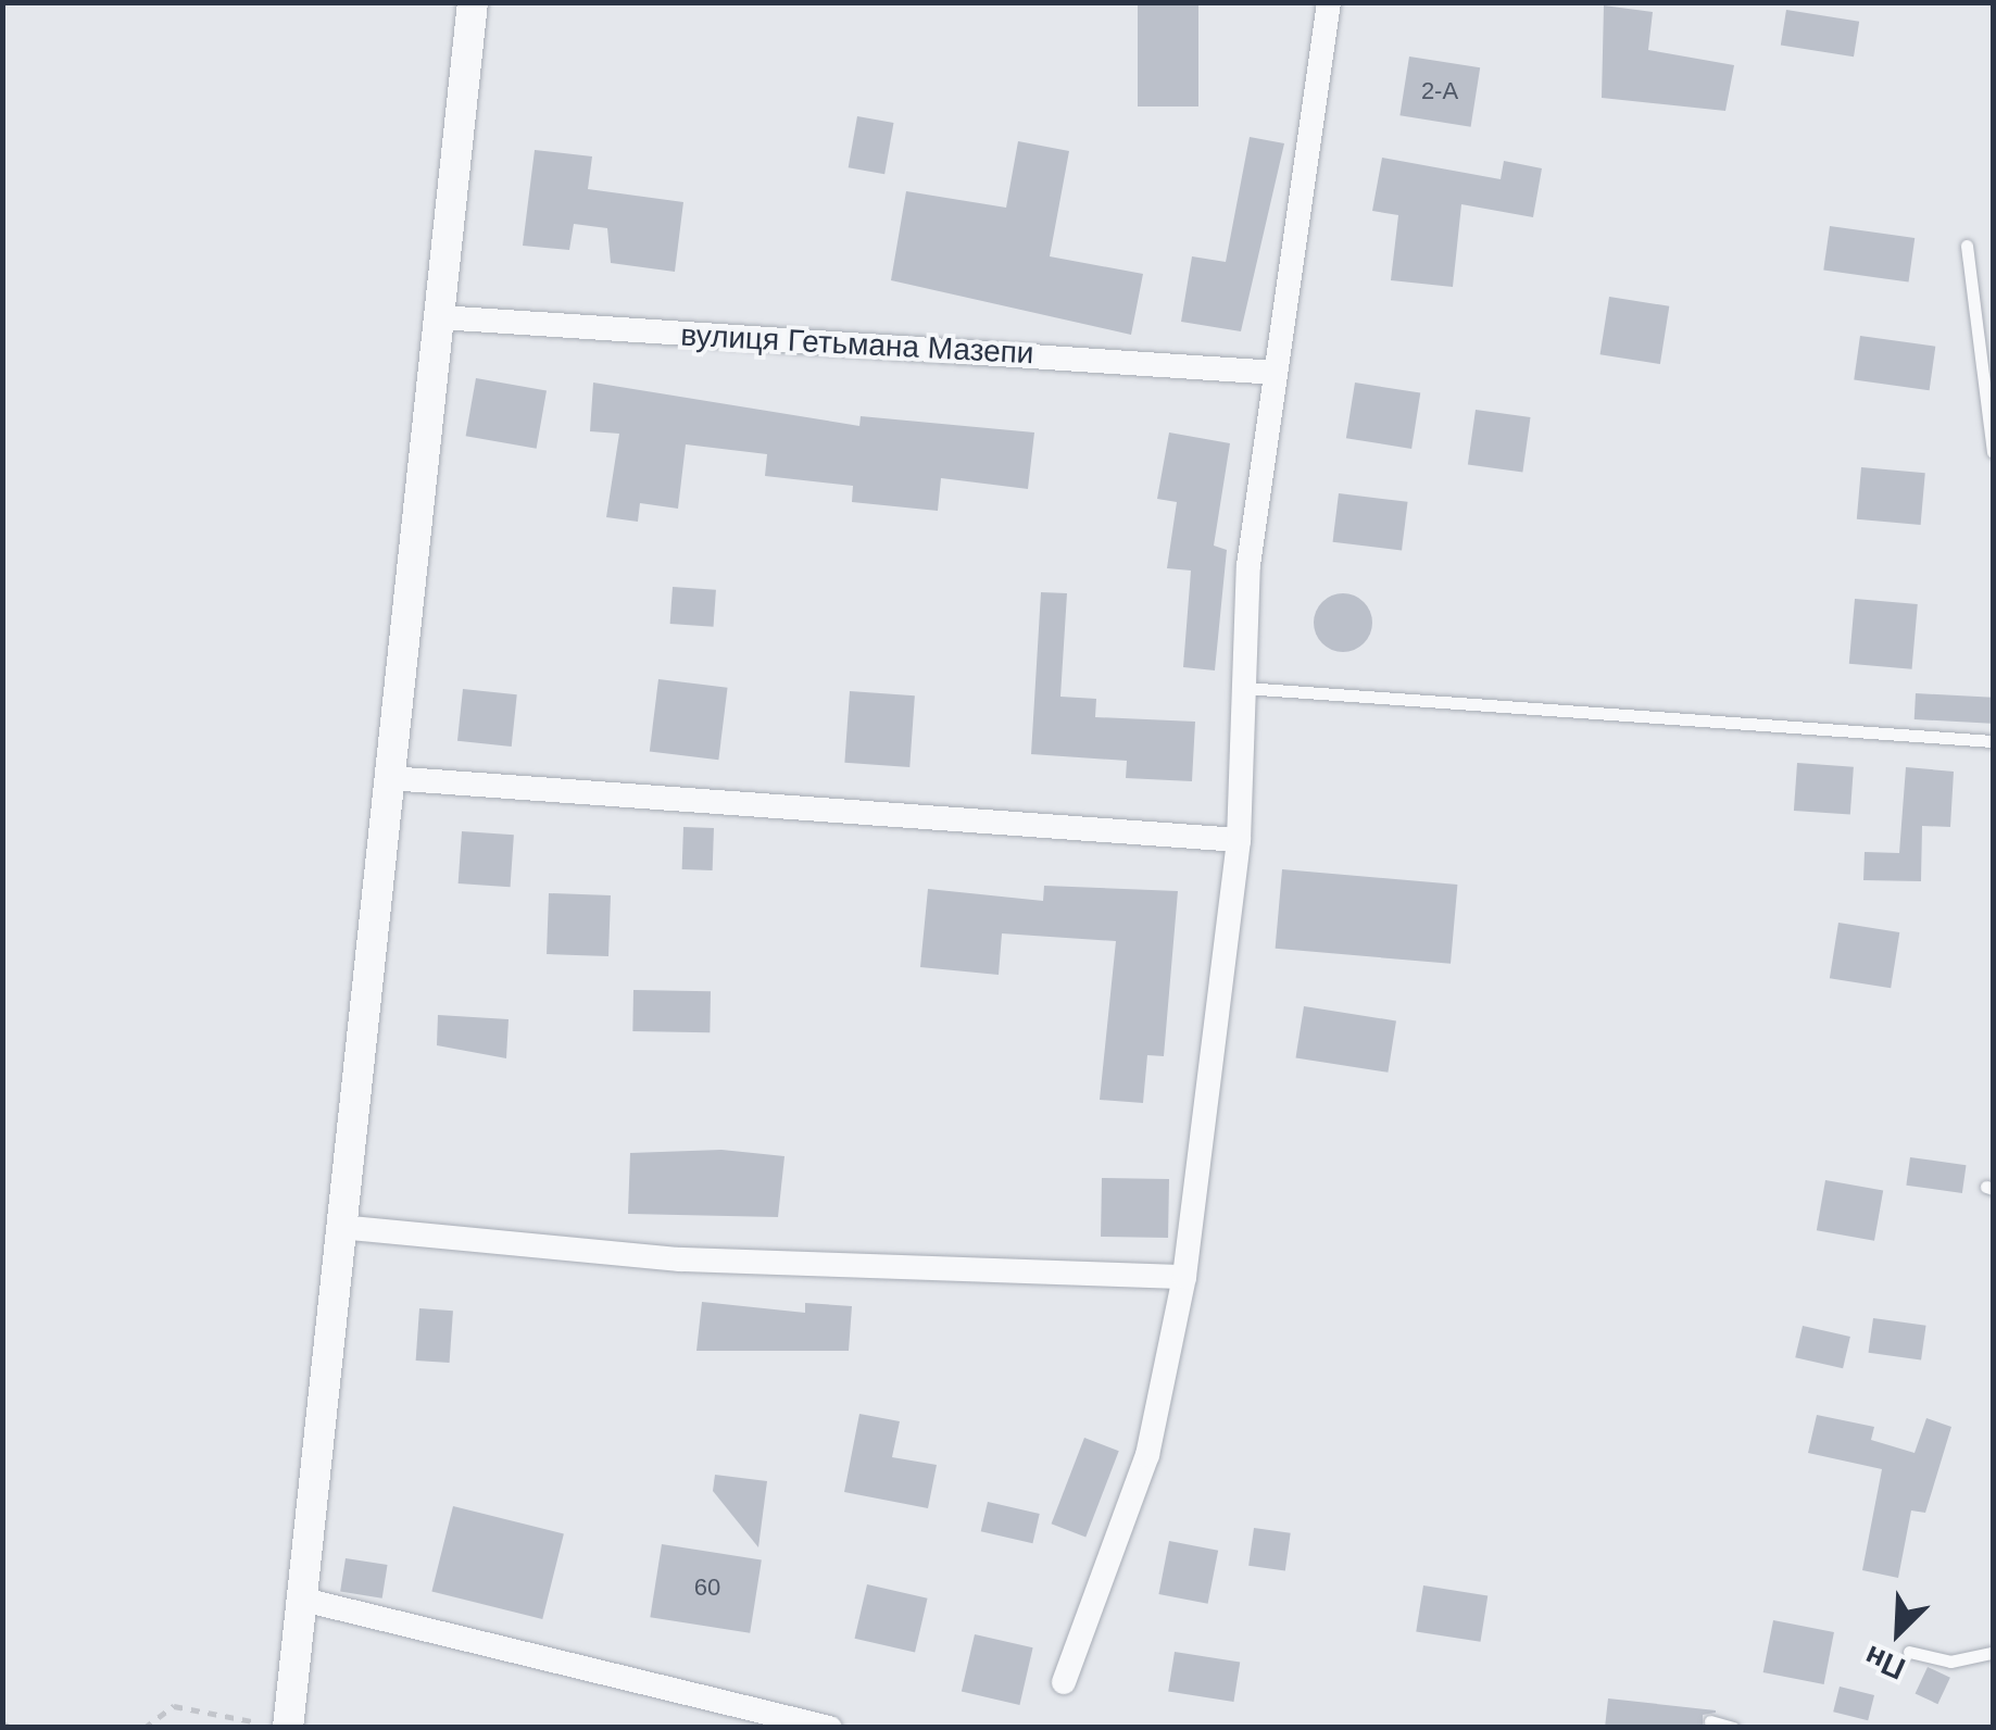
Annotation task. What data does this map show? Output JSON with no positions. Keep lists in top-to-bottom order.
{
  "streets": {
    "street": ["вулиця Гетьмана Мазепи"]
  },
  "house_numbers": ["2-А", "60"],
  "north": "bottom left"
}
